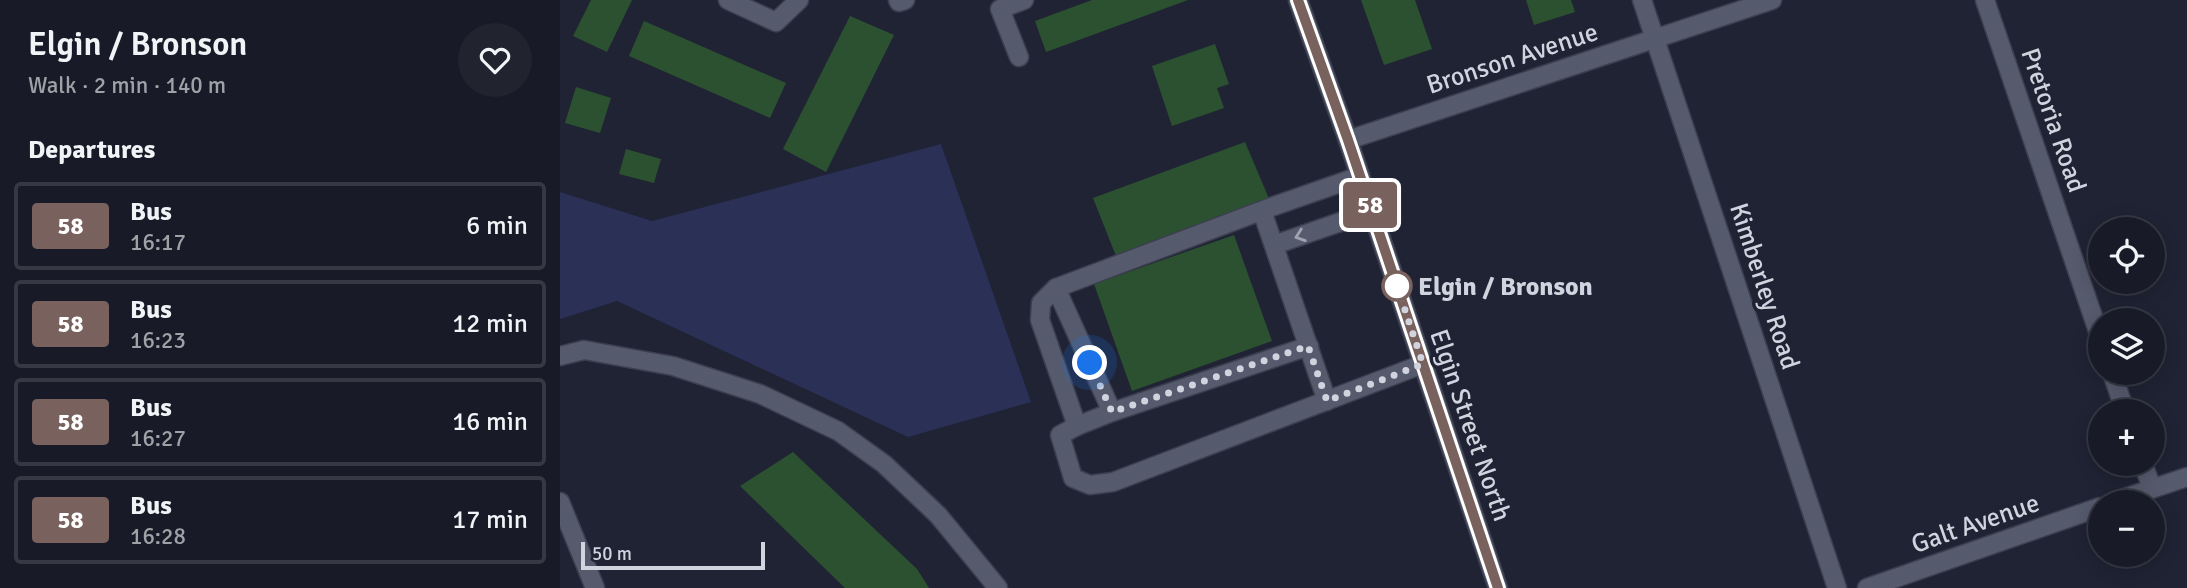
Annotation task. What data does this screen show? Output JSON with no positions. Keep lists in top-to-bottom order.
{
  "streets": {
    "street": [
      "Bronson Avenue",
      "Pretoria Road",
      "Kimberley Road",
      "Elgin Street North",
      "Galt Avenue"
    ]
  },
  "crossings": [
    ["Bronson Avenue", "Kimberley Road"],
    ["Bronson Avenue", "Elgin Street North"]
  ],
  "places": ["Elgin / Bronson"],
  "lines": ["bus line 58"],
  "scale_bar": "50 m",
  "page": {
    "heading": [
      ["Elgin / Bronson", "Walk · 2 min · 140 m"],
      "Departures"
    ],
    "on_map": "58",
    "list": [
      {
        "mark": "58",
        "name": "Bus",
        "note": "16:17",
        "value": "6 min"
      },
      {
        "mark": "58",
        "name": "Bus",
        "note": "16:23",
        "value": "12 min"
      },
      {
        "mark": "58",
        "name": "Bus",
        "note": "16:27",
        "value": "16 min"
      },
      {
        "mark": "58",
        "name": "Bus",
        "note": "16:28",
        "value": "17 min"
      }
    ],
    "map_buttons": ["+", "−"],
    "scale": "50 m"
  }
}
